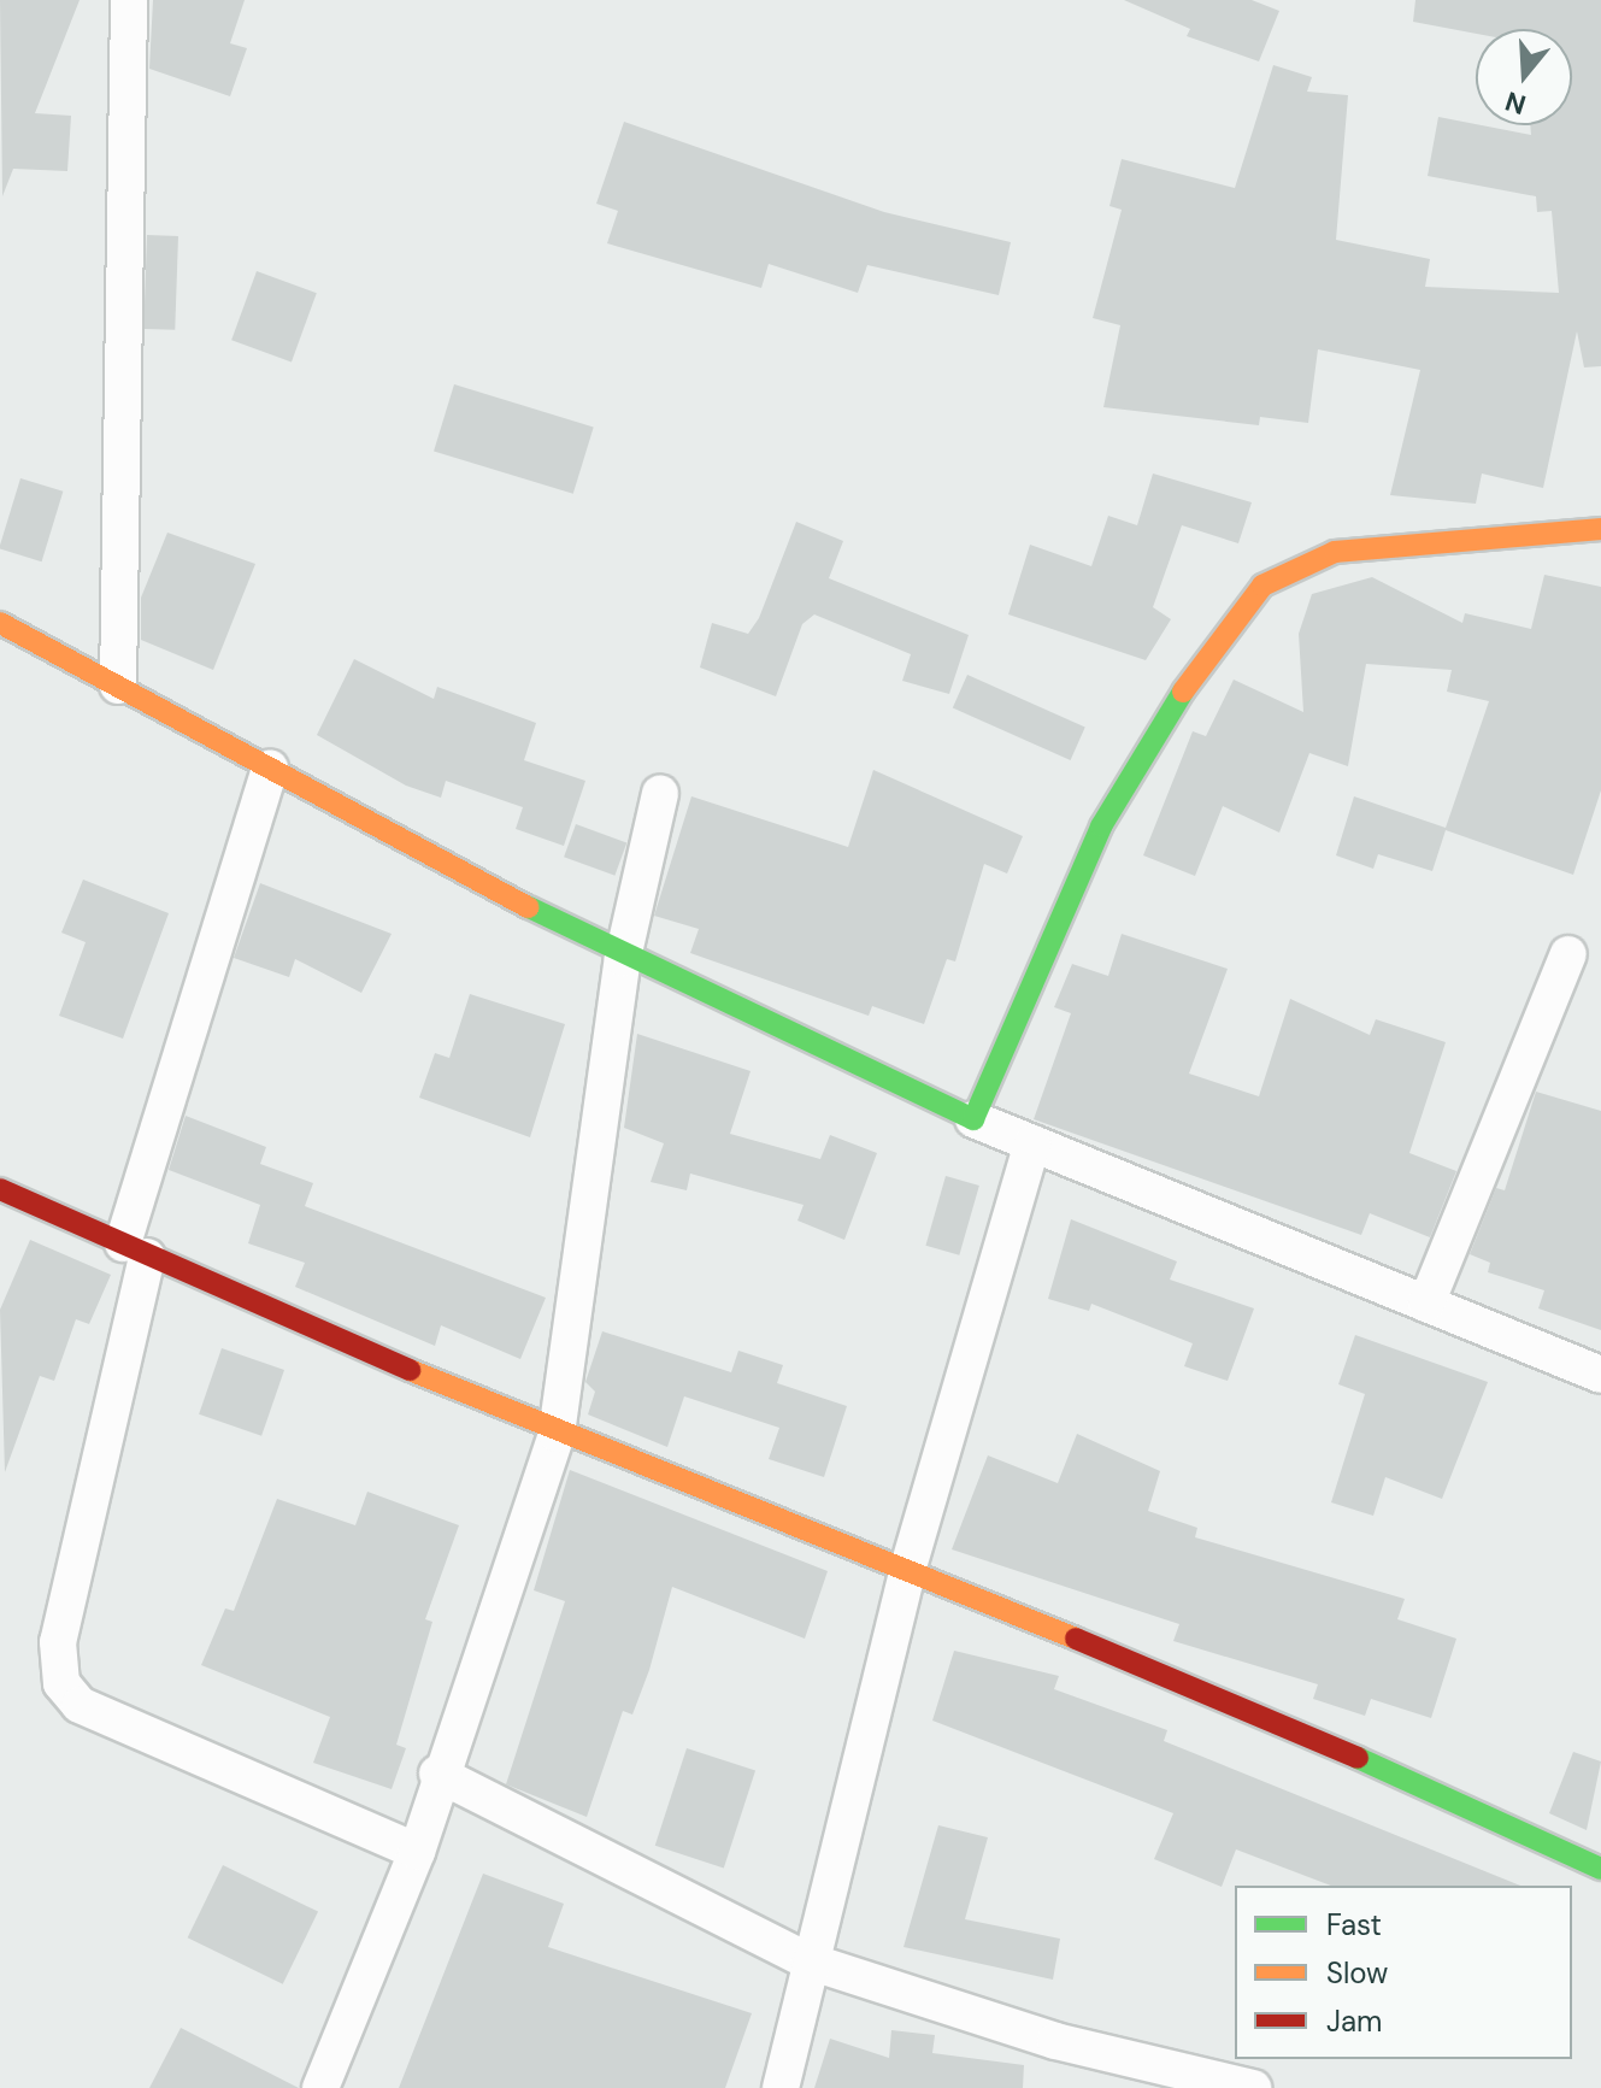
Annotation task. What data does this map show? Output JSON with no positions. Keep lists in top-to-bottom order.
{
  "legend": ["Fast", "Slow", "Jam"],
  "north": "bottom"
}
